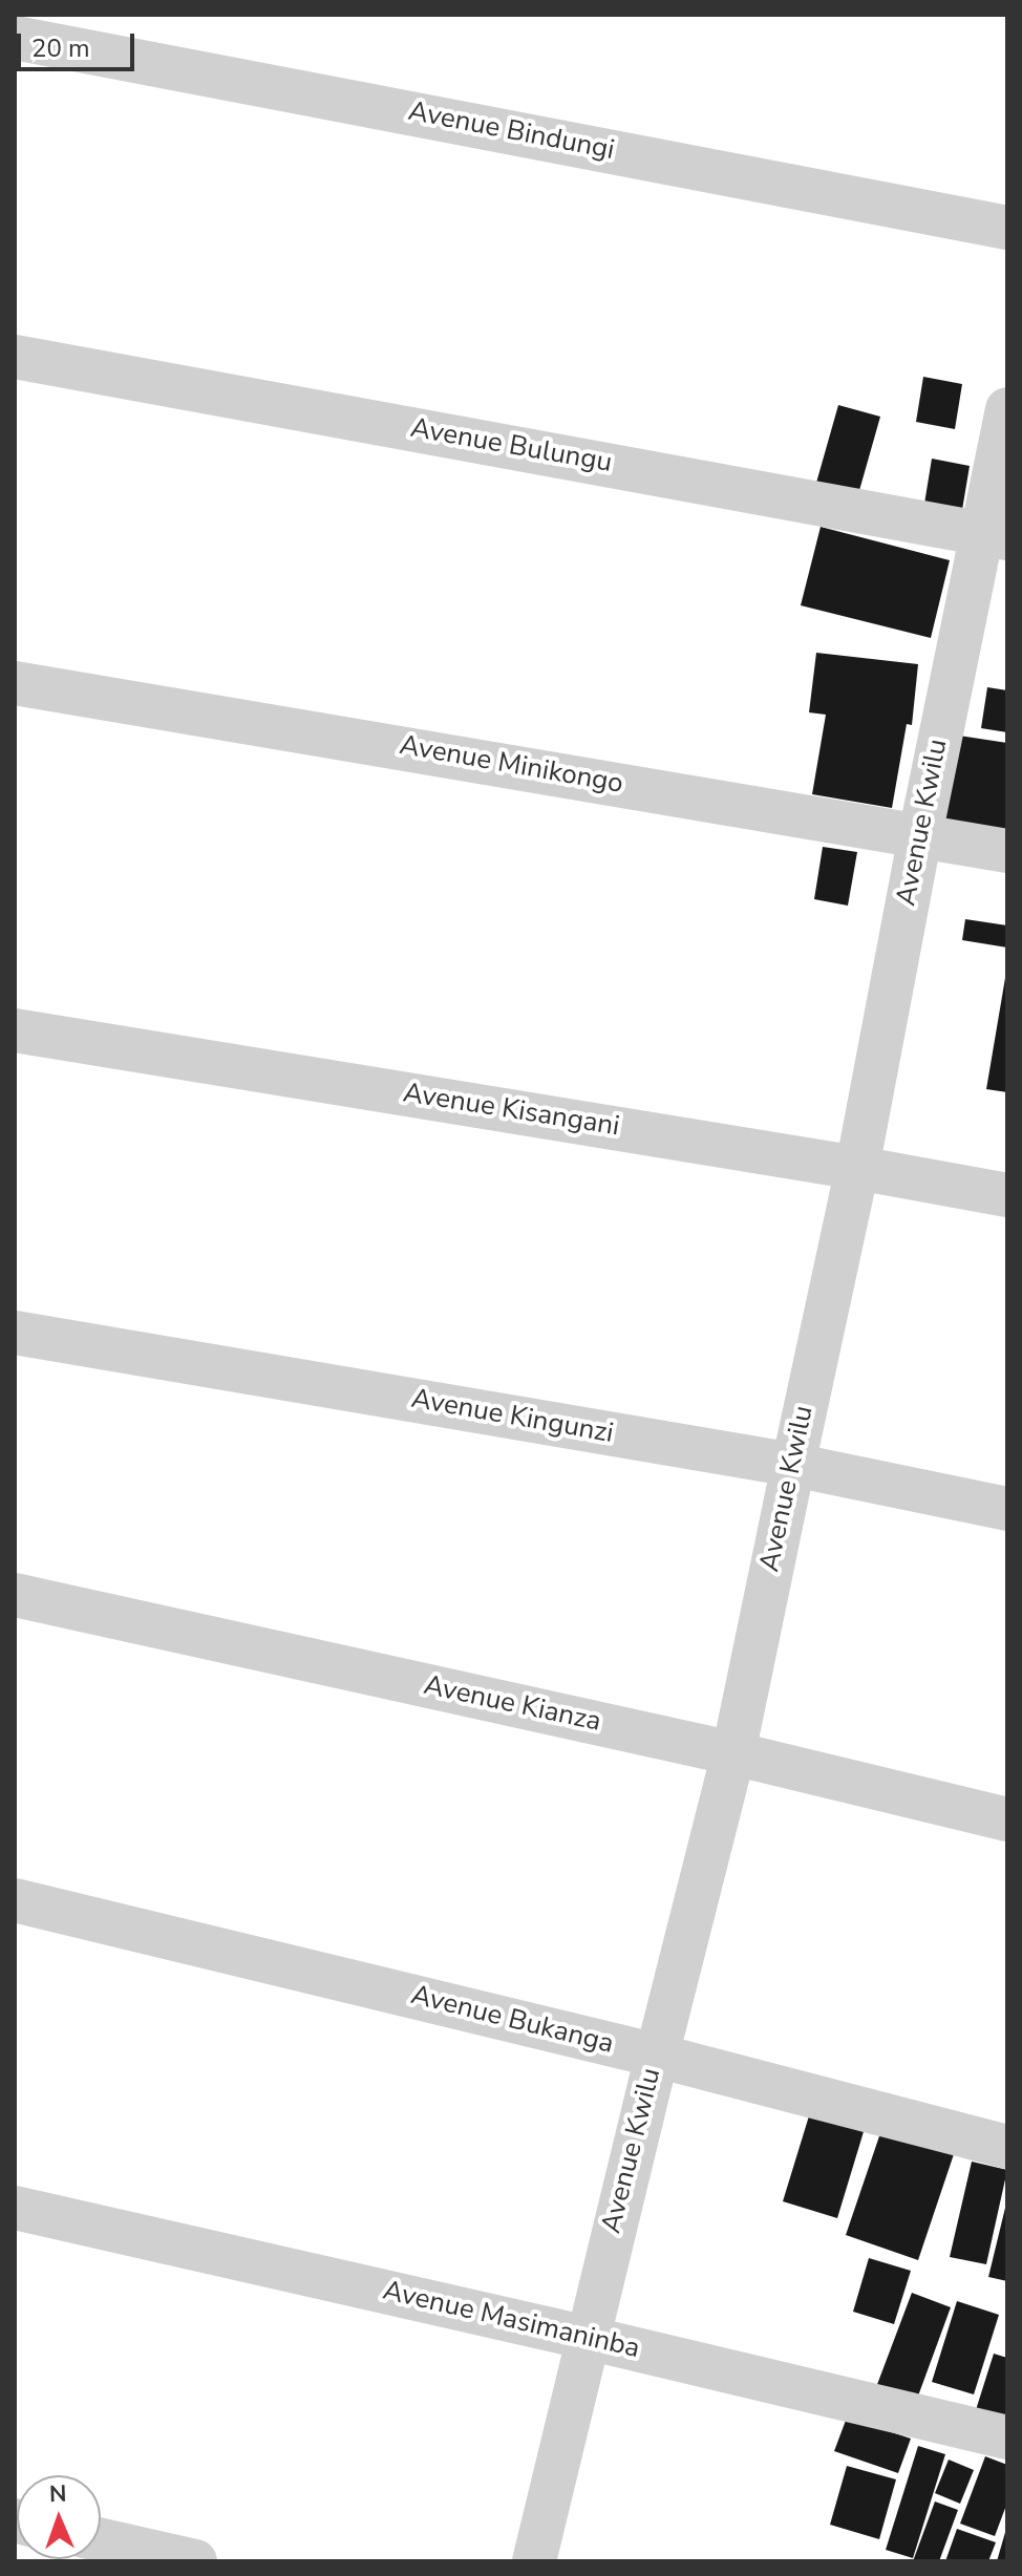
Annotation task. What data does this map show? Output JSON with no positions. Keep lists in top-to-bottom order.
{
  "streets": {
    "street": [
      "Avenue Bindungi",
      "Avenue Bulungu",
      "Avenue Minikongo",
      "Avenue Kwilu",
      "Avenue Kisangani",
      "Avenue Kingunzi",
      "Avenue Kianza",
      "Avenue Bukanga",
      "Avenue Masimaninba"
    ]
  },
  "crossings": [
    ["Avenue Bulungu", "Avenue Kwilu"],
    ["Avenue Minikongo", "Avenue Kwilu"],
    ["Avenue Kwilu", "Avenue Kisangani"],
    ["Avenue Kwilu", "Avenue Kingunzi"],
    ["Avenue Kwilu", "Avenue Kianza"],
    ["Avenue Kwilu", "Avenue Bukanga"],
    ["Avenue Kwilu", "Avenue Masimaninba"]
  ],
  "scale_bar": "20 m",
  "north": "top"
}
